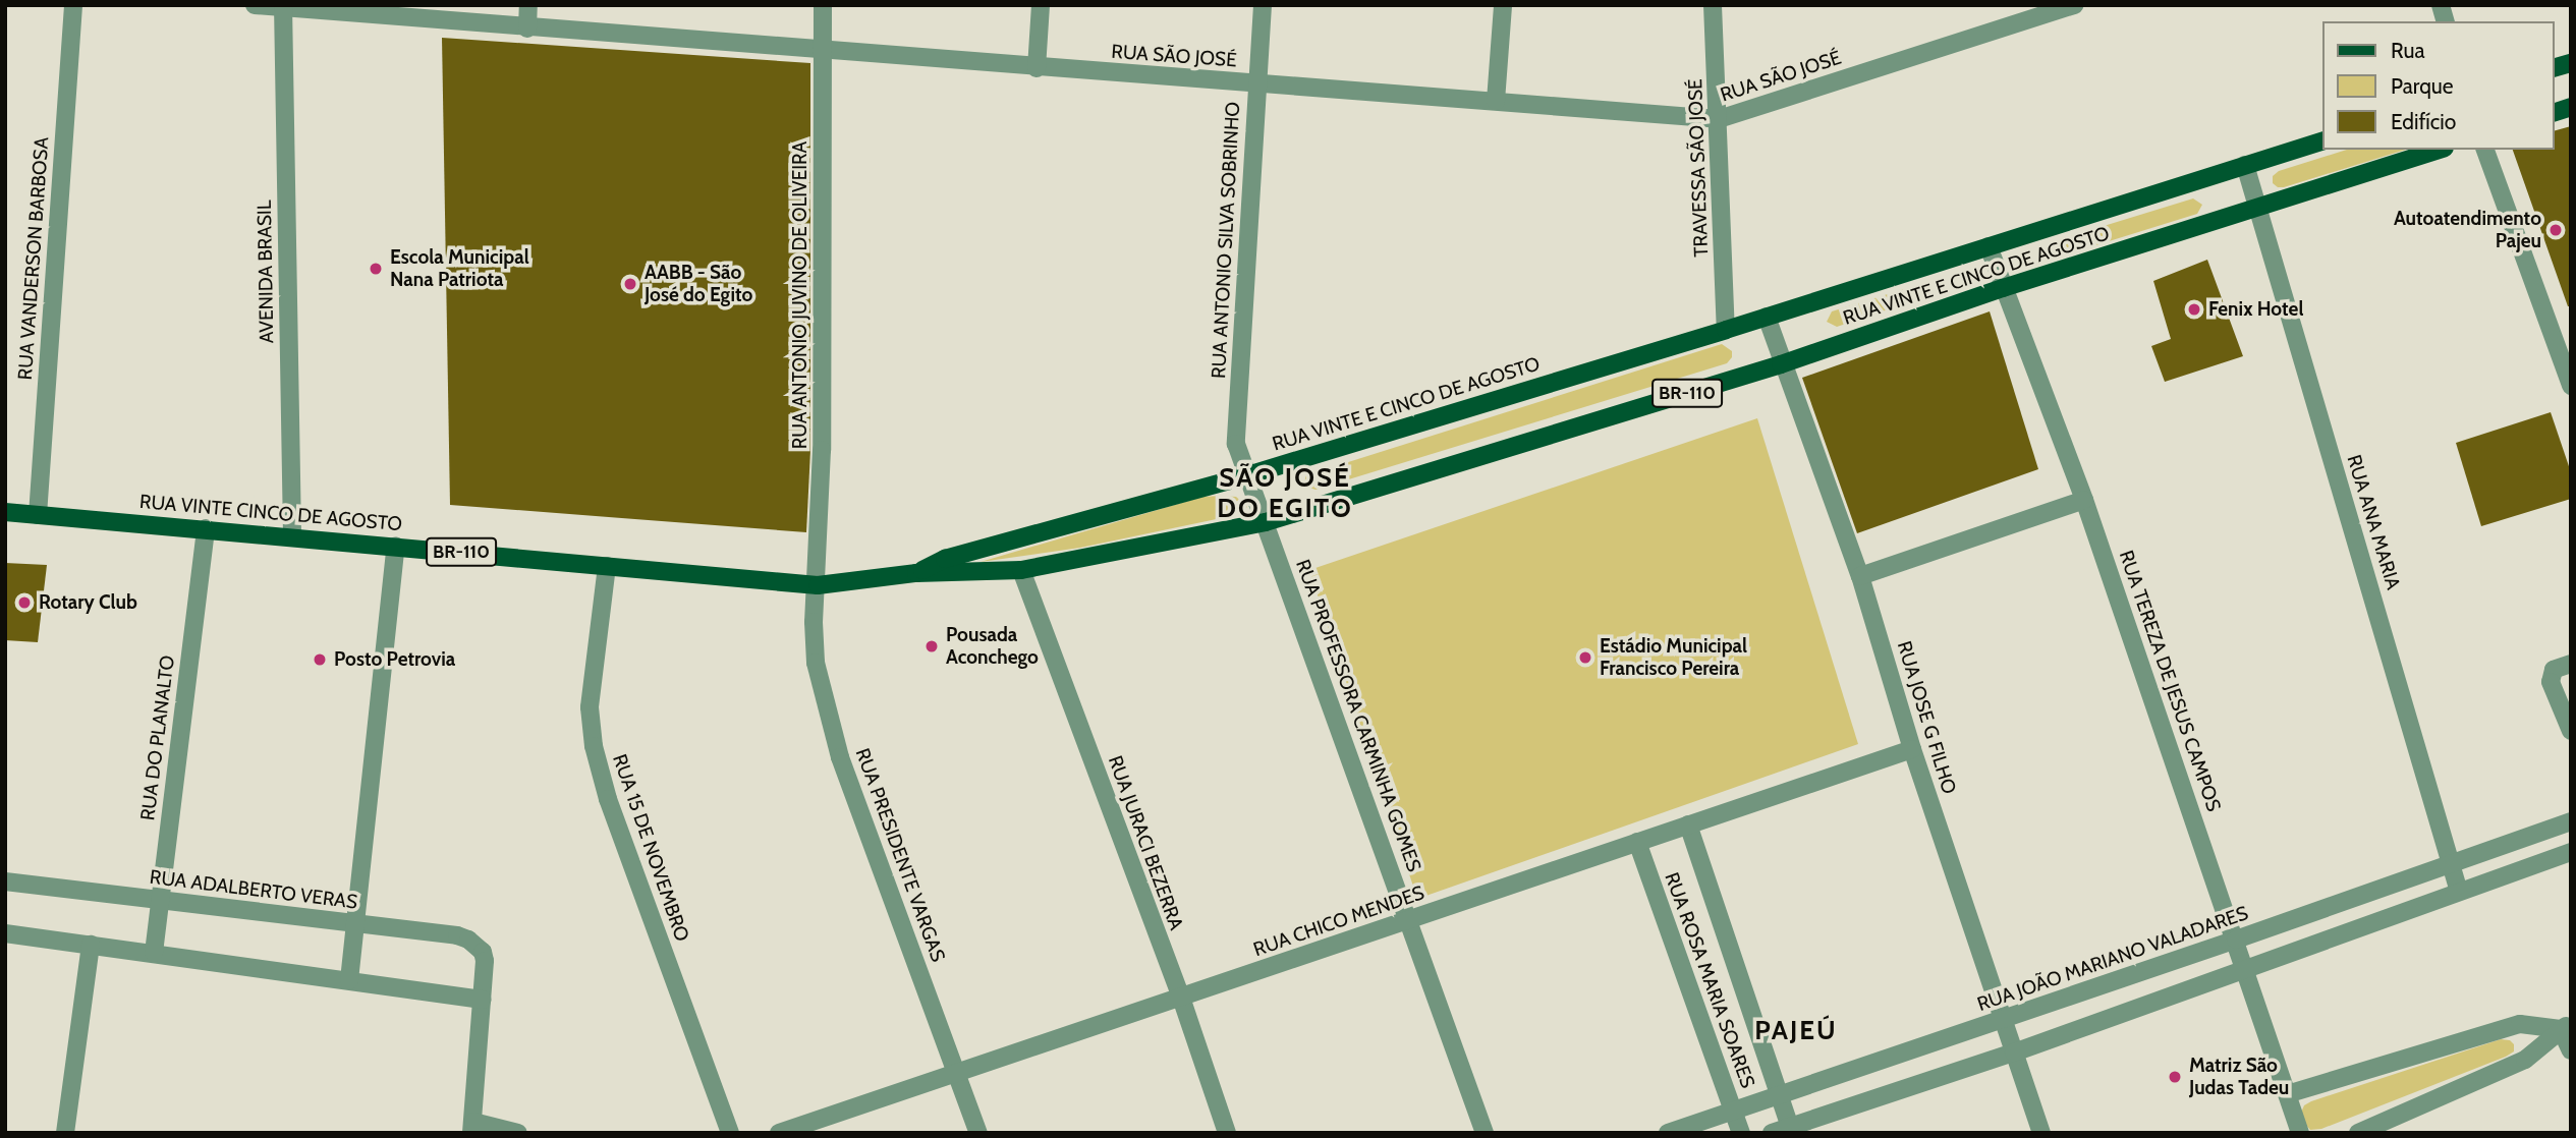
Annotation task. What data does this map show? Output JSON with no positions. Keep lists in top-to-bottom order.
{
  "streets": {
    "main road": ["RUA VINTE E CINCO DE AGOSTO", "BR-110", "RUA VINTE CINCO DE AGOSTO"],
    "street": [
      "RUA SÃO JOSÉ",
      "TRAVESSA SÃO JOSÉ",
      "RUA ANTONIO SILVA SOBRINHO",
      "RUA VANDERSON BARBOSA",
      "AVENIDA BRASIL",
      "RUA ANTONIO JUVINO DE OLIVEIRA",
      "RUA ANA MARIA",
      "RUA TEREZA DE JESUS CAMPOS",
      "RUA PROFESSORA CARMINHA GOMES",
      "RUA JOSE G FILHO",
      "RUA DO PLANALTO",
      "RUA JURACI BEZERRA",
      "RUA 15 DE NOVEMBRO",
      "RUA PRESIDENTE VARGAS",
      "RUA ADALBERTO VERAS",
      "RUA CHICO MENDES",
      "RUA JOÃO MARIANO VALADARES",
      "RUA ROSA MARIA SOARES"
    ]
  },
  "crossings": [
    ["RUA SÃO JOSÉ", "TRAVESSA SÃO JOSÉ"],
    ["RUA SÃO JOSÉ", "RUA ANTONIO SILVA SOBRINHO"],
    ["RUA SÃO JOSÉ", "AVENIDA BRASIL"],
    ["RUA SÃO JOSÉ", "RUA ANTONIO JUVINO DE OLIVEIRA"],
    ["TRAVESSA SÃO JOSÉ", "RUA VINTE E CINCO DE AGOSTO"],
    ["RUA ANTONIO SILVA SOBRINHO", "RUA VINTE E CINCO DE AGOSTO"],
    ["RUA ANTONIO SILVA SOBRINHO", "RUA PROFESSORA CARMINHA GOMES"],
    ["RUA VANDERSON BARBOSA", "RUA VINTE CINCO DE AGOSTO"],
    ["AVENIDA BRASIL", "RUA VINTE CINCO DE AGOSTO"],
    ["RUA VINTE E CINCO DE AGOSTO", "RUA VINTE CINCO DE AGOSTO"],
    ["RUA VINTE E CINCO DE AGOSTO", "RUA ANA MARIA"],
    ["RUA VINTE E CINCO DE AGOSTO", "RUA TEREZA DE JESUS CAMPOS"],
    ["RUA VINTE E CINCO DE AGOSTO", "RUA PROFESSORA CARMINHA GOMES"],
    ["RUA VINTE E CINCO DE AGOSTO", "RUA JOSE G FILHO"],
    ["RUA VINTE E CINCO DE AGOSTO", "RUA JURACI BEZERRA"],
    ["RUA ANTONIO JUVINO DE OLIVEIRA", "RUA VINTE CINCO DE AGOSTO"],
    ["RUA ANTONIO JUVINO DE OLIVEIRA", "RUA PRESIDENTE VARGAS"],
    ["RUA VINTE CINCO DE AGOSTO", "RUA DO PLANALTO"],
    ["RUA VINTE CINCO DE AGOSTO", "RUA 15 DE NOVEMBRO"],
    ["RUA VINTE CINCO DE AGOSTO", "RUA PRESIDENTE VARGAS"],
    ["RUA ANA MARIA", "RUA JOÃO MARIANO VALADARES"],
    ["RUA TEREZA DE JESUS CAMPOS", "RUA JOÃO MARIANO VALADARES"],
    ["RUA PROFESSORA CARMINHA GOMES", "RUA CHICO MENDES"],
    ["RUA JOSE G FILHO", "RUA CHICO MENDES"],
    ["RUA JOSE G FILHO", "RUA JOÃO MARIANO VALADARES"],
    ["RUA DO PLANALTO", "RUA ADALBERTO VERAS"],
    ["RUA JURACI BEZERRA", "RUA CHICO MENDES"],
    ["RUA PRESIDENTE VARGAS", "RUA CHICO MENDES"],
    ["RUA CHICO MENDES", "RUA ROSA MARIA SOARES"],
    ["RUA JOÃO MARIANO VALADARES", "RUA ROSA MARIA SOARES"]
  ],
  "districts": ["SÃO JOSÉ DO EGITO", "PAJEÚ"],
  "places": [
    "Autoatendimento Pajeu",
    "Escola Municipal Nana Patriota",
    "AABB - São José do Egito",
    "Fenix Hotel",
    "Rotary Club",
    "Pousada Aconchego",
    "Estádio Municipal Francisco Pereira",
    "Posto Petrovia",
    "Matriz São Judas Tadeu"
  ],
  "legend": ["Rua", "Parque", "Edifício"]
}
